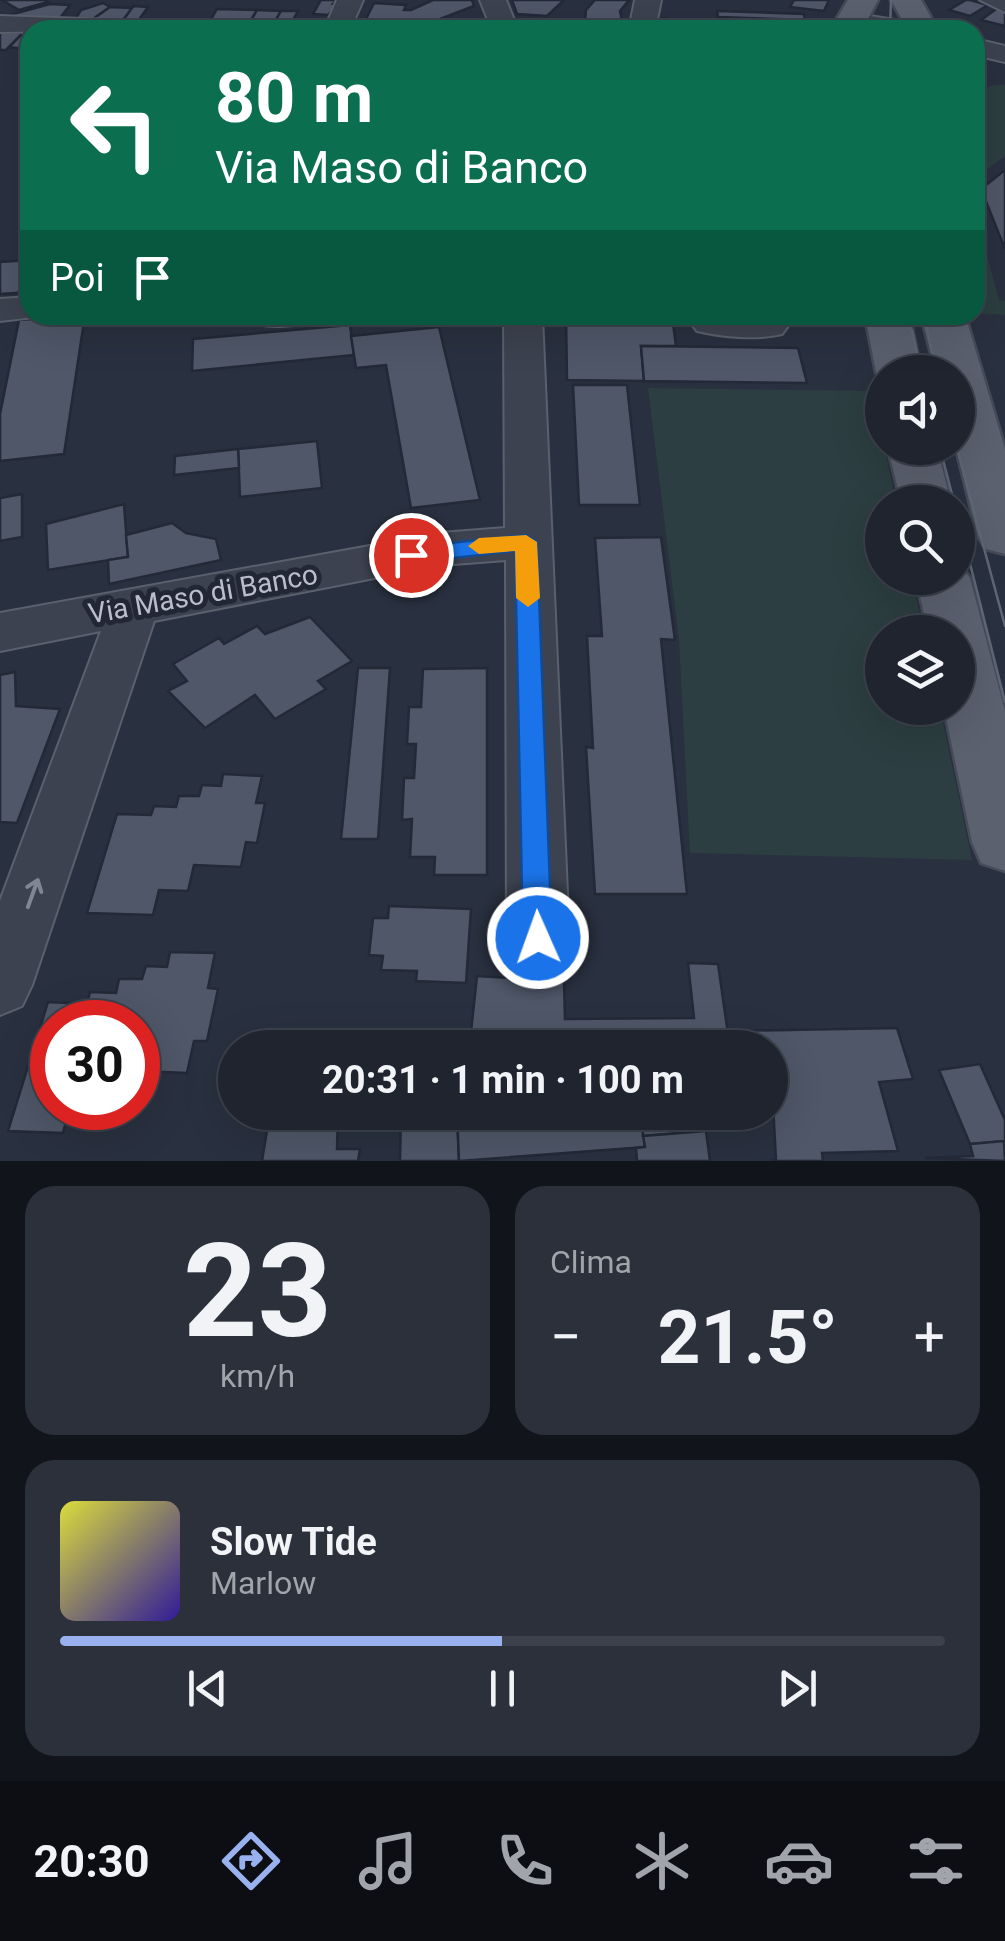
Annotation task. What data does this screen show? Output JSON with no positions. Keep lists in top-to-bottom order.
{
  "streets": {
    "street": ["Via Maso di Banco"]
  },
  "page": {
    "turn": ["80 m", "Via Maso di Banco"],
    "then": "Poi",
    "limit": "30",
    "trip": "20:31 · 1 min · 100 m",
    "tile": [
      ["23", "km/h"],
      "Clima"
    ],
    "heat": ["−", "21.5°", "+"],
    "song": ["Slow Tide", "Marlow"],
    "tabs": "20:30"
  }
}
